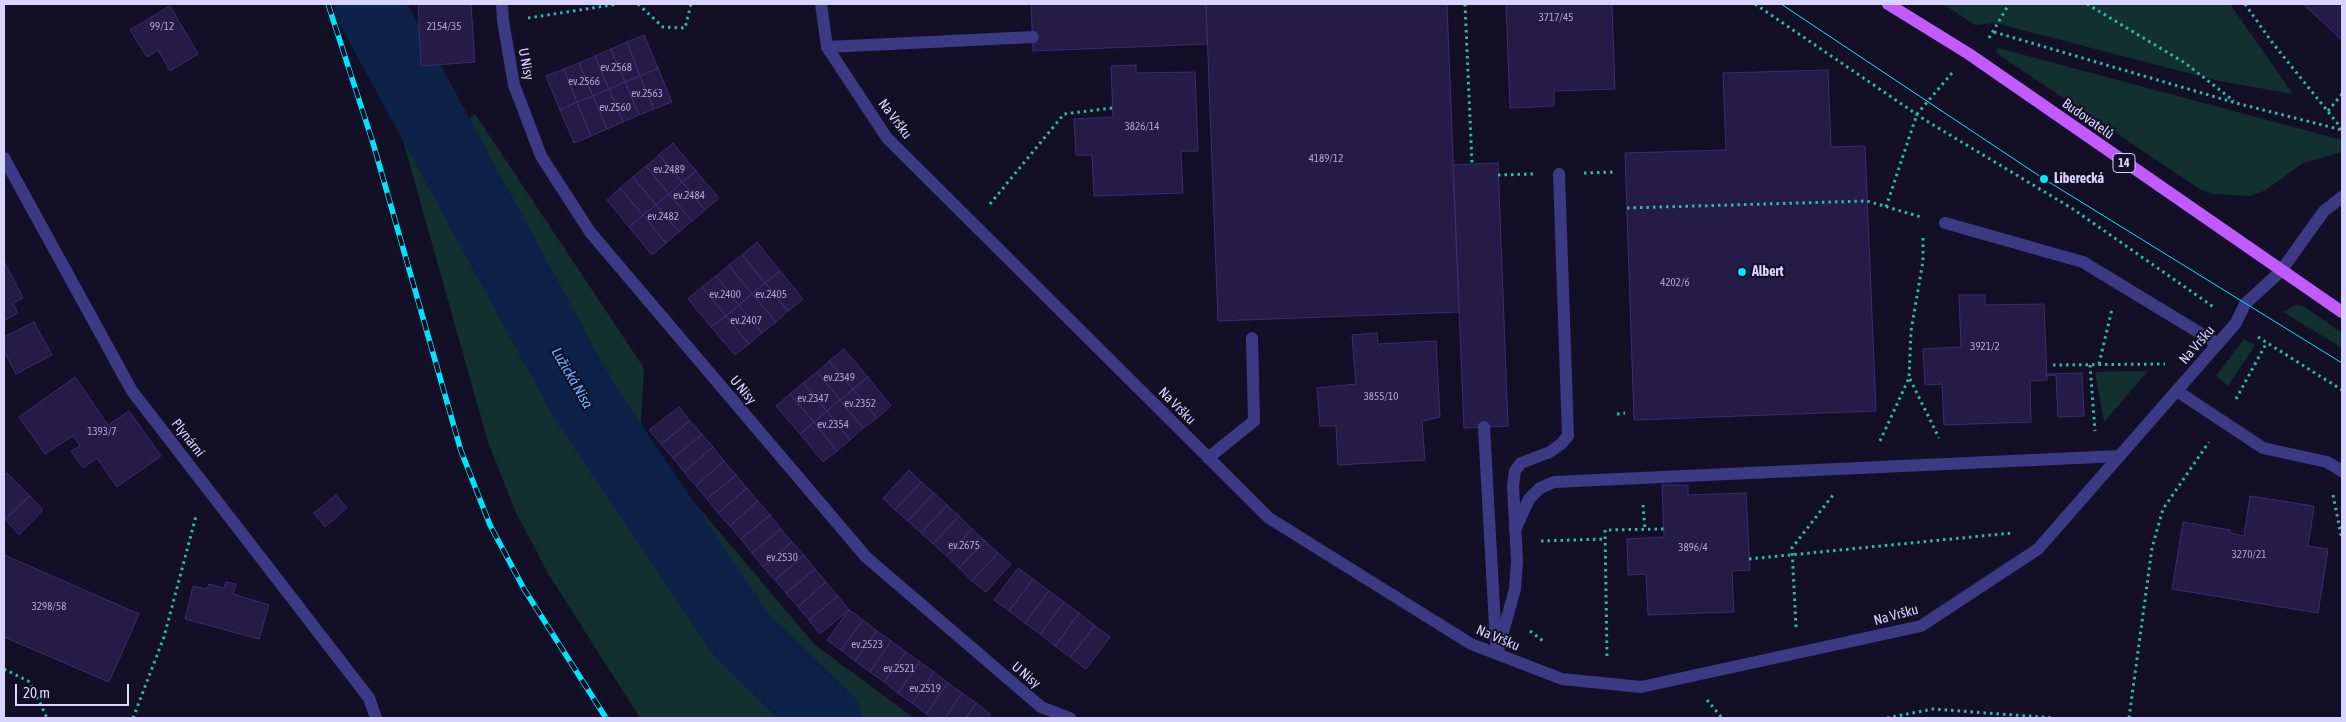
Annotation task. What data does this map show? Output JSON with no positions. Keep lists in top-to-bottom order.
{
  "streets": {
    "main road": ["Budovatelů", "14"],
    "street": ["U Nisy", "Na Vršku", "Plynární"]
  },
  "crossings": [
    ["Na Vršku", "Budovatelů"]
  ],
  "water": ["Lužická Nisa"],
  "places": ["Liberecká", "Albert"],
  "house_numbers": [
    "3717/45",
    "99/12",
    "2154/35",
    "ev.2568",
    "ev.2566",
    "ev.2563",
    "ev.2560",
    "3826/14",
    "4189/12",
    "ev.2489",
    "ev.2484",
    "ev.2482",
    "4202/6",
    "ev.2400",
    "ev.2405",
    "ev.2407",
    "3921/2",
    "ev.2349",
    "3855/10",
    "ev.2347",
    "ev.2352",
    "ev.2354",
    "1393/7",
    "ev.2675",
    "3896/4",
    "3270/21",
    "ev.2530",
    "3298/58",
    "ev.2523",
    "ev.2521",
    "ev.2519"
  ],
  "scale_bar": "20 m"
}
